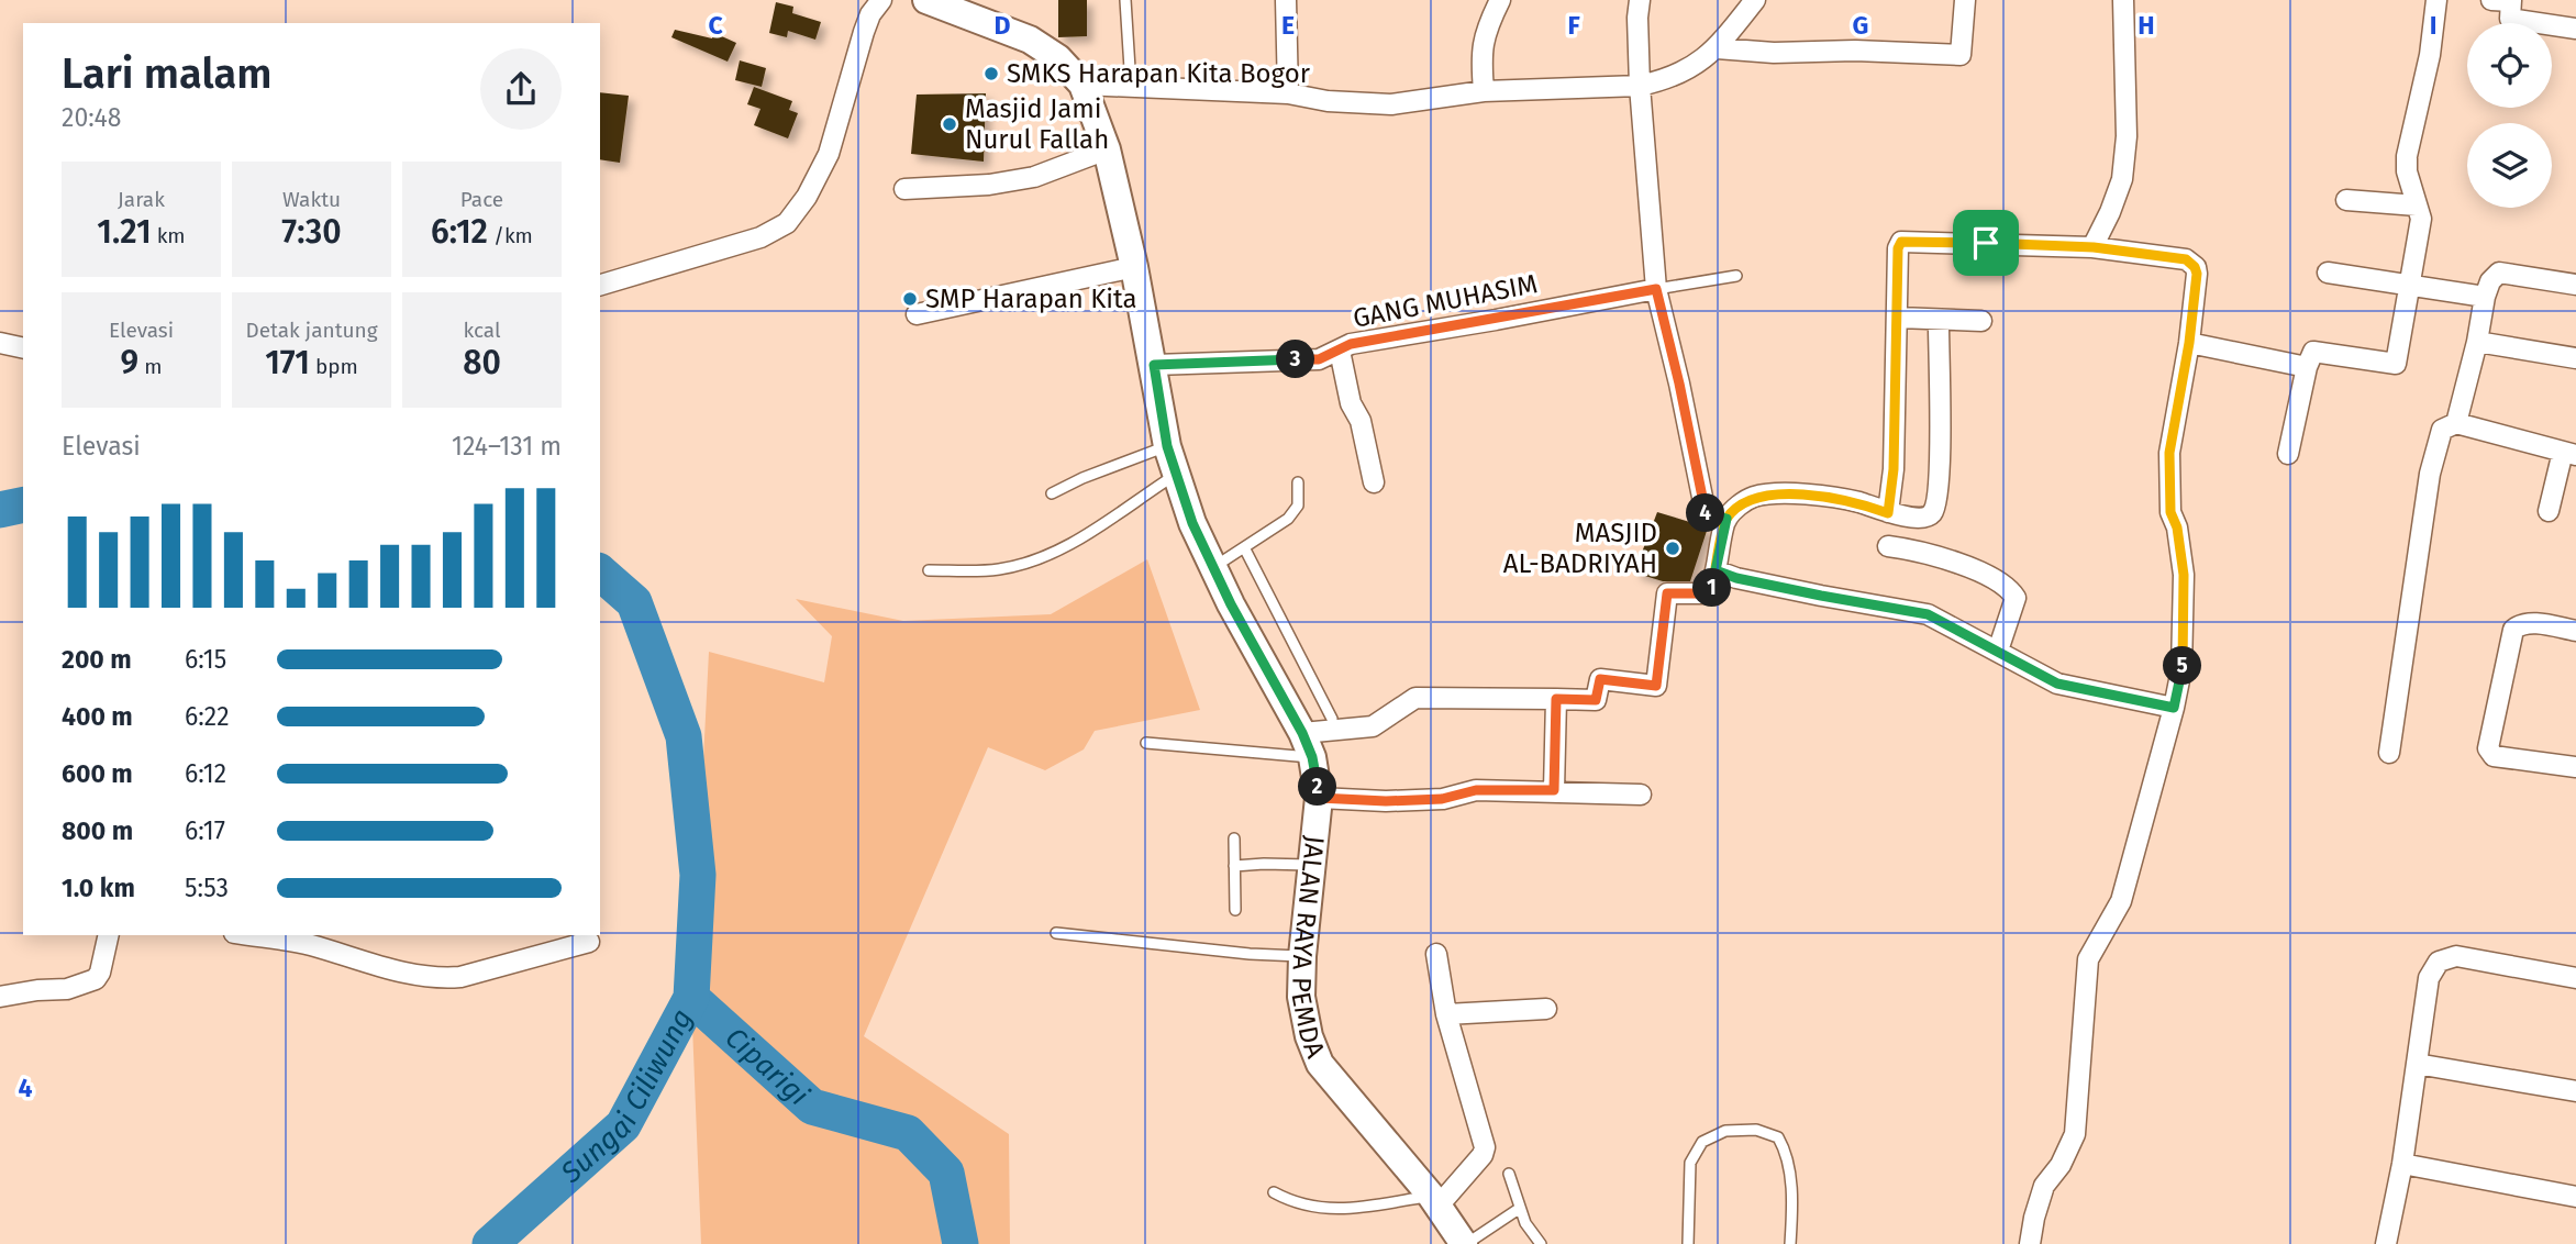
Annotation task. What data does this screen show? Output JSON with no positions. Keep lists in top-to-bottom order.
{
  "streets": {
    "main road": ["JALAN RAYA PEMDA"],
    "street": ["GANG MUHASIM"]
  },
  "crossings": [
    ["GANG MUHASIM", "JALAN RAYA PEMDA"]
  ],
  "water": ["Ciparigi", "Sungai Ciliwung"],
  "places": [
    "SMKS Harapan Kita Bogor",
    "Masjid Jami Nurul Fallah",
    "SMP Harapan Kita",
    "MASJID AL-BADRIYAH"
  ],
  "page": {
    "heading": ["Lari malam", "20:48"],
    "stats": [
      ["Jarak", "1.21 km"],
      ["Waktu", "7:30"],
      ["Pace", "6:12 /km"],
      ["Elevasi", "9 m"],
      ["Detak jantung", "171 bpm"],
      ["kcal", "80"]
    ],
    "pins": [
      "3",
      "4",
      "1",
      "5",
      "2"
    ],
    "chart": ["Elevasi", "124–131 m"],
    "list": [
      {
        "name": "200 m",
        "note": "6:15"
      },
      {
        "name": "400 m",
        "note": "6:22"
      },
      {
        "name": "600 m",
        "note": "6:12"
      },
      {
        "name": "800 m",
        "note": "6:17"
      },
      {
        "name": "1.0 km",
        "note": "5:53"
      }
    ]
  },
  "grid": {
    "columns": [
      "C",
      "D",
      "E",
      "F",
      "G",
      "H",
      "I"
    ],
    "rows": ["4"]
  }
}
